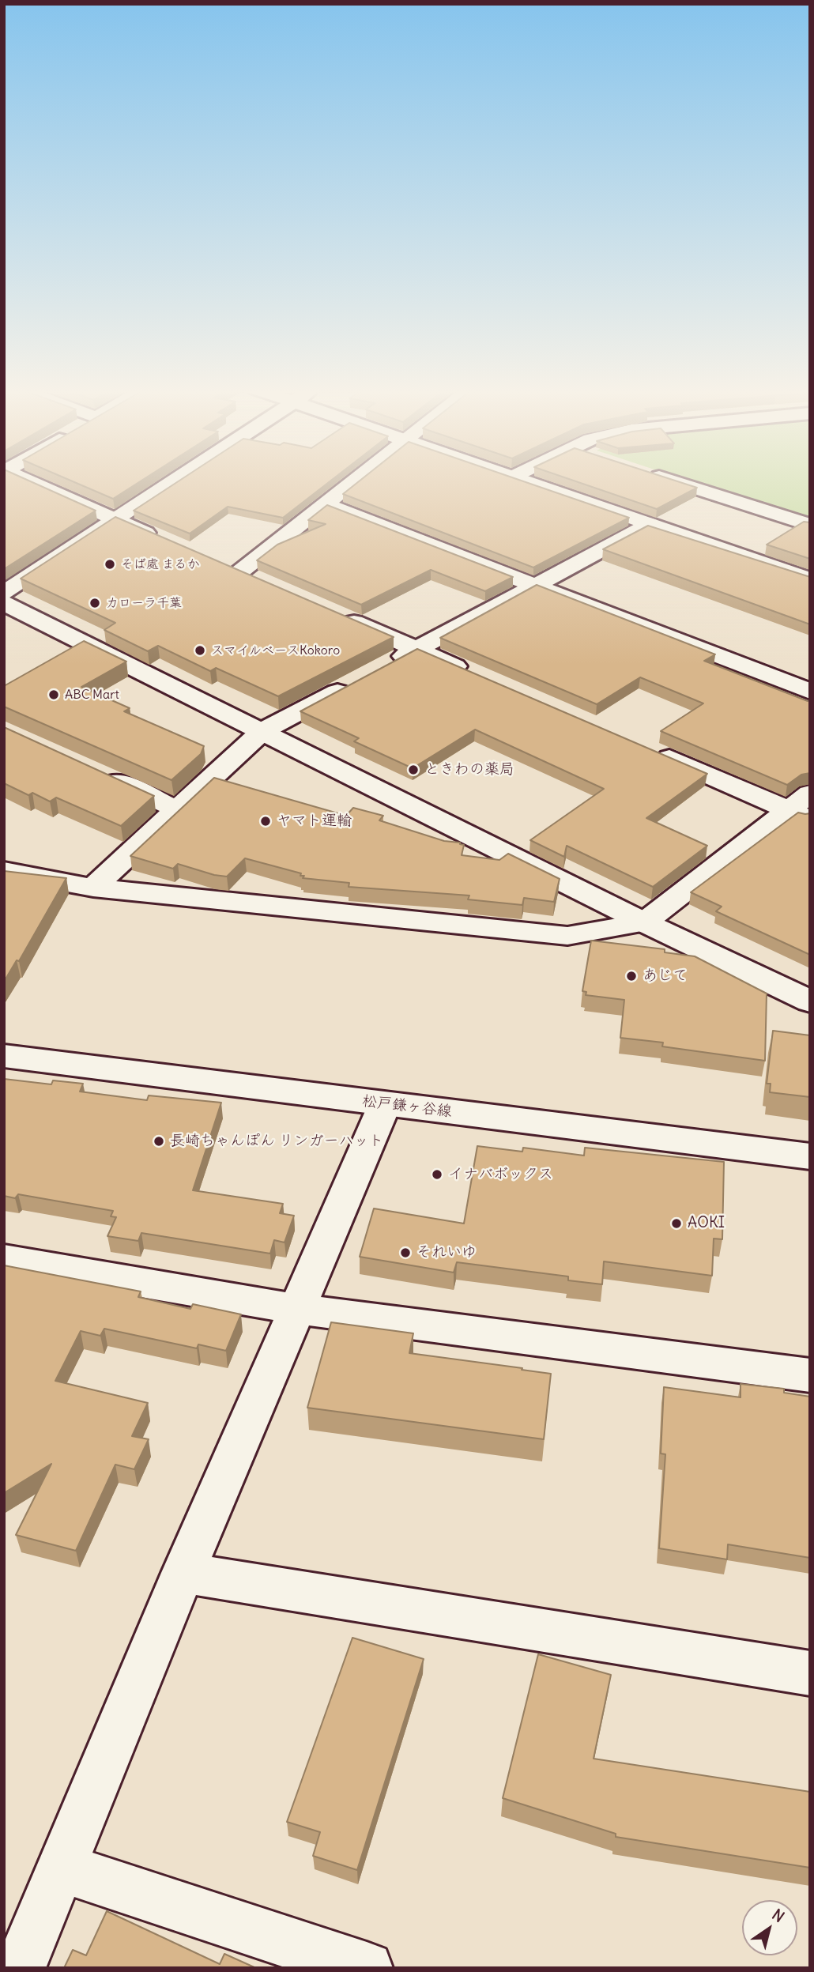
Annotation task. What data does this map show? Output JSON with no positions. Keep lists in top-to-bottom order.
{
  "streets": {
    "street": ["松戸鎌ヶ谷線"]
  },
  "places": [
    "そば處 まるか",
    "カローラ千葉",
    "スマイルベースKokoro",
    "ABC Mart",
    "ときわの薬局",
    "ヤマト運輸",
    "あじて",
    "長崎ちゃんぽん リンガーハット",
    "イナバボックス",
    "AOKI",
    "それいゆ"
  ],
  "north": "top right"
}
